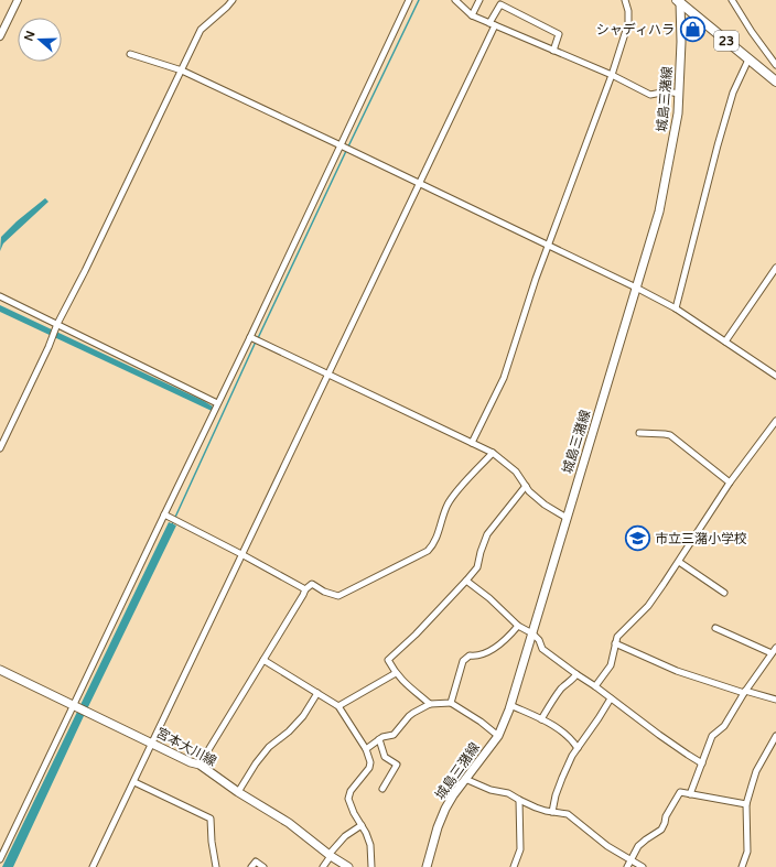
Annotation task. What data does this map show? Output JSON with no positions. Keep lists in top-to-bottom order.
{
  "streets": {
    "main road": ["23", "城島三潴線", "宮本大川線"]
  },
  "crossings": [
    ["23", "城島三潴線"]
  ],
  "places": {
    "shop": ["シャディハラ"],
    "school or university": ["市立三潴小学校"]
  },
  "north": "left"
}
